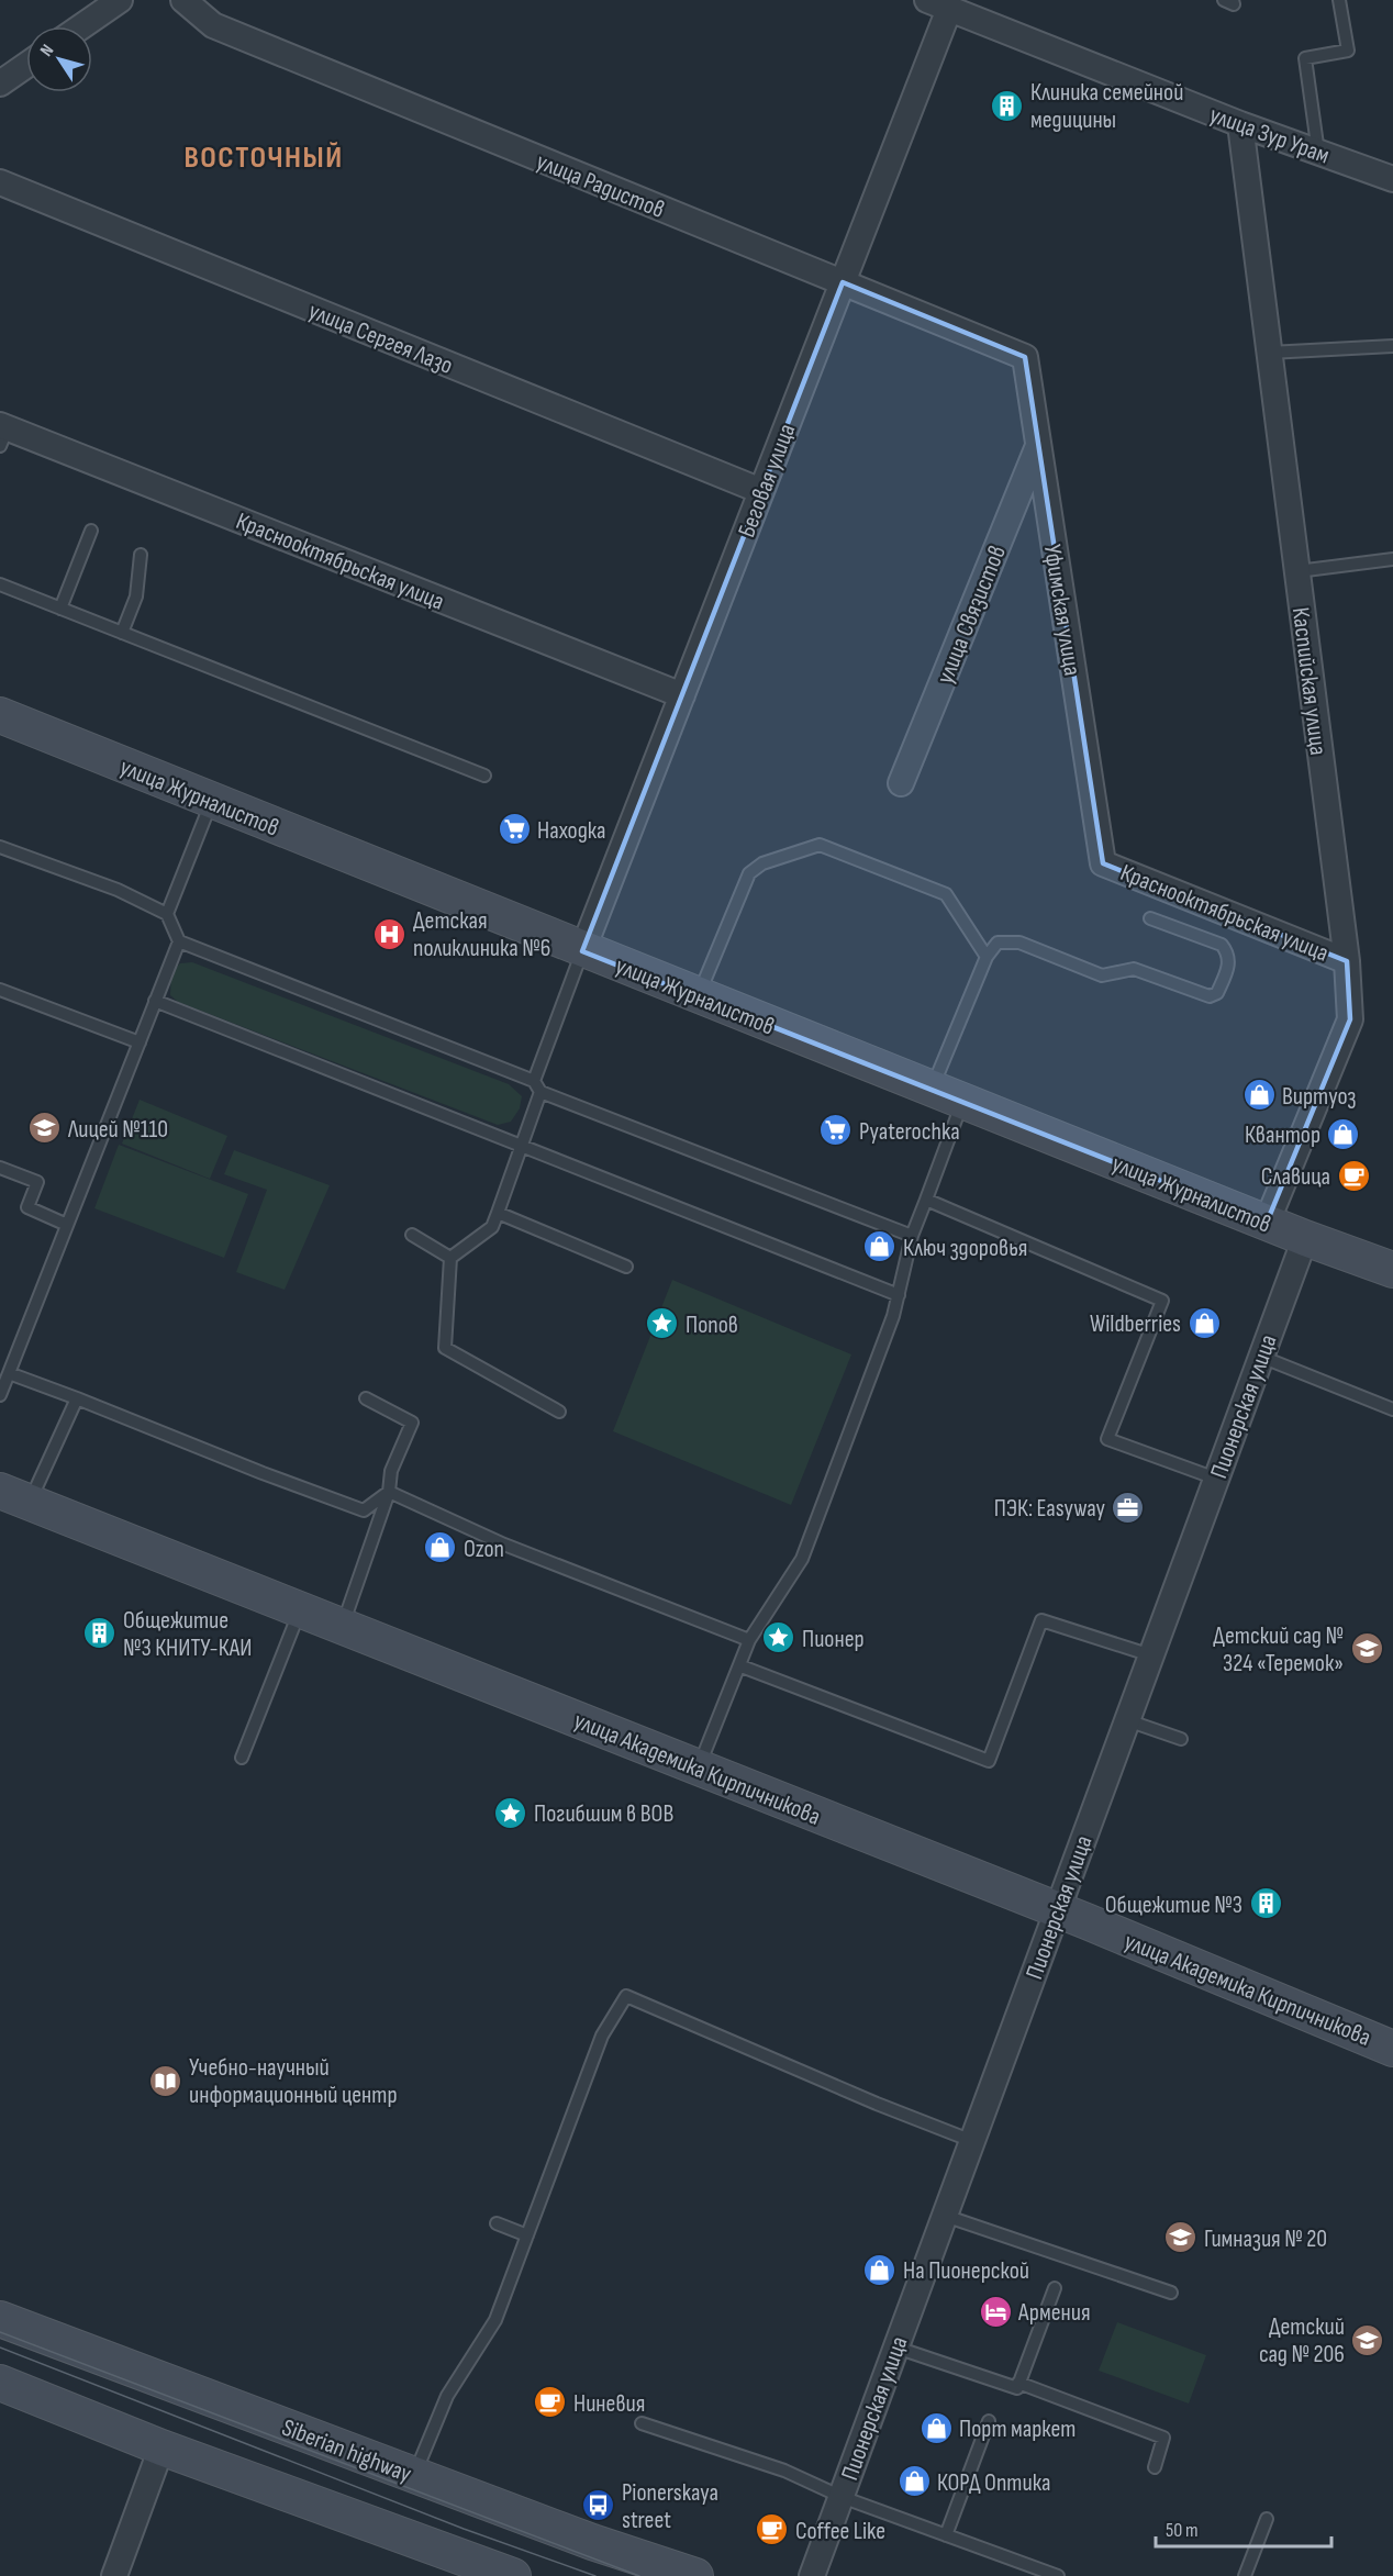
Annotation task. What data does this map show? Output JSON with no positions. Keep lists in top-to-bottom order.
{
  "streets": {
    "street": [
      "улица Зур Урам",
      "улица Радистов",
      "улица Сергея Лазо",
      "Беговая улица",
      "Краснооктябрьская улица",
      "Уфимская улица",
      "улица Связистов",
      "Каспийская улица",
      "улица Журналистов",
      "Пионерская улица",
      "улица Академика Кирпичникова",
      "Siberian highway"
    ]
  },
  "crossings": [
    ["улица Зур Урам", "Беговая улица"],
    ["улица Зур Урам", "Каспийская улица"],
    ["улица Радистов", "Беговая улица"],
    ["улица Радистов", "Уфимская улица"],
    ["улица Сергея Лазо", "Беговая улица"],
    ["Беговая улица", "Краснооктябрьская улица"],
    ["Беговая улица", "улица Журналистов"],
    ["Краснооктябрьская улица", "Уфимская улица"],
    ["Краснооктябрьская улица", "Каспийская улица"],
    ["Уфимская улица", "улица Связистов"],
    ["Каспийская улица", "улица Журналистов"],
    ["улица Журналистов", "Пионерская улица"],
    ["Пионерская улица", "улица Академика Кирпичникова"]
  ],
  "districts": ["ВОСТОЧНЫЙ"],
  "places": {
    "building": ["Клиника семейной медицины", "Общежитие №3 КНИТУ-КАИ", "Общежитие №3"],
    "supermarket": ["Находка", "Pyaterochka"],
    "hospital": ["Детская поликлиника №6"],
    "shop": [
      "Виртуоз",
      "Квантор",
      "Ключ здоровья",
      "Wildberries",
      "Ozon",
      "На Пионерской",
      "Порт маркет",
      "КОРД Оптика"
    ],
    "school or university": [
      "Лицей №110",
      "Детский сад № 324 «Теремок»",
      "Гимназия № 20",
      "Детский сад № 206"
    ],
    "cafe": ["Славица", "Ниневия", "Coffee Like"],
    "place": ["Попов", "Пионер", "Погибшим в ВОВ"],
    "office": ["ПЭК: Easyway"],
    "library": ["Учебно-научный информационный центр"],
    "hotel": ["Армения"],
    "bus stop": ["Pionerskaya street"]
  },
  "scale_bar": "50 m",
  "north": "top left"
}
